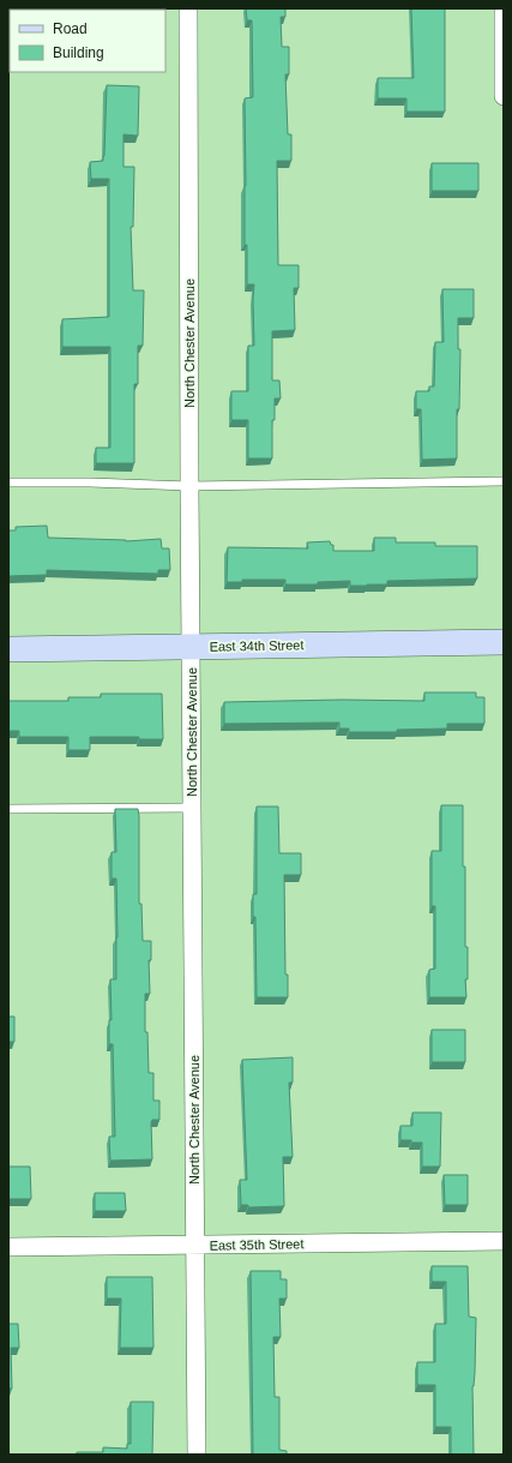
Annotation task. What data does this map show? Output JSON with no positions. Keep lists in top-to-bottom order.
{
  "streets": {
    "main road": ["East 34th Street"],
    "street": ["North Chester Avenue", "East 35th Street"]
  },
  "crossings": [
    ["North Chester Avenue", "East 34th Street"],
    ["North Chester Avenue", "East 35th Street"]
  ],
  "legend": ["Road", "Building"]
}
